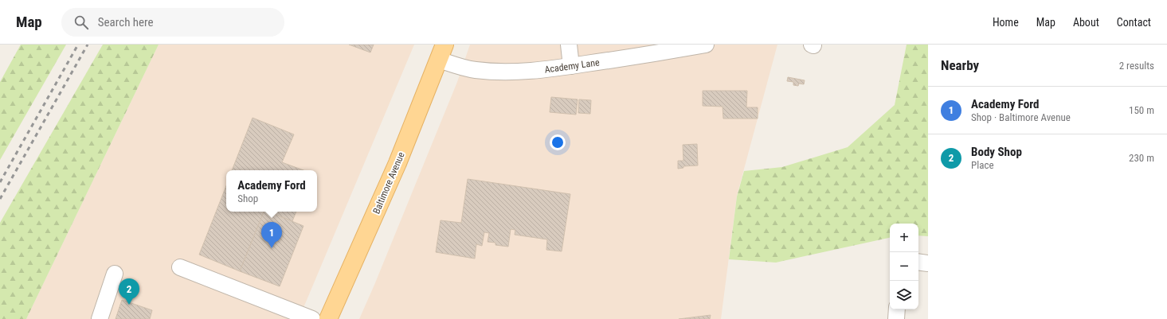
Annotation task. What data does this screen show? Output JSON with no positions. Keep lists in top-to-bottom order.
{
  "streets": {
    "main road": ["Baltimore Avenue"],
    "street": ["Academy Lane"]
  },
  "crossings": [
    ["Academy Lane", "Baltimore Avenue"]
  ],
  "page": {
    "header": "Map",
    "search": "Search here",
    "nav": [
      "Home",
      "Map",
      "About",
      "Contact"
    ],
    "heading": ["Nearby", "2 results"],
    "list": [
      {
        "mark": "1",
        "name": "Academy Ford",
        "note": "Shop · Baltimore Avenue",
        "value": "150 m"
      },
      {
        "mark": "2",
        "name": "Body Shop",
        "note": "Place",
        "value": "230 m"
      }
    ],
    "popup": ["Academy Ford", "Shop"],
    "pins": ["1", "2"],
    "map_buttons": ["+", "−"]
  }
}
